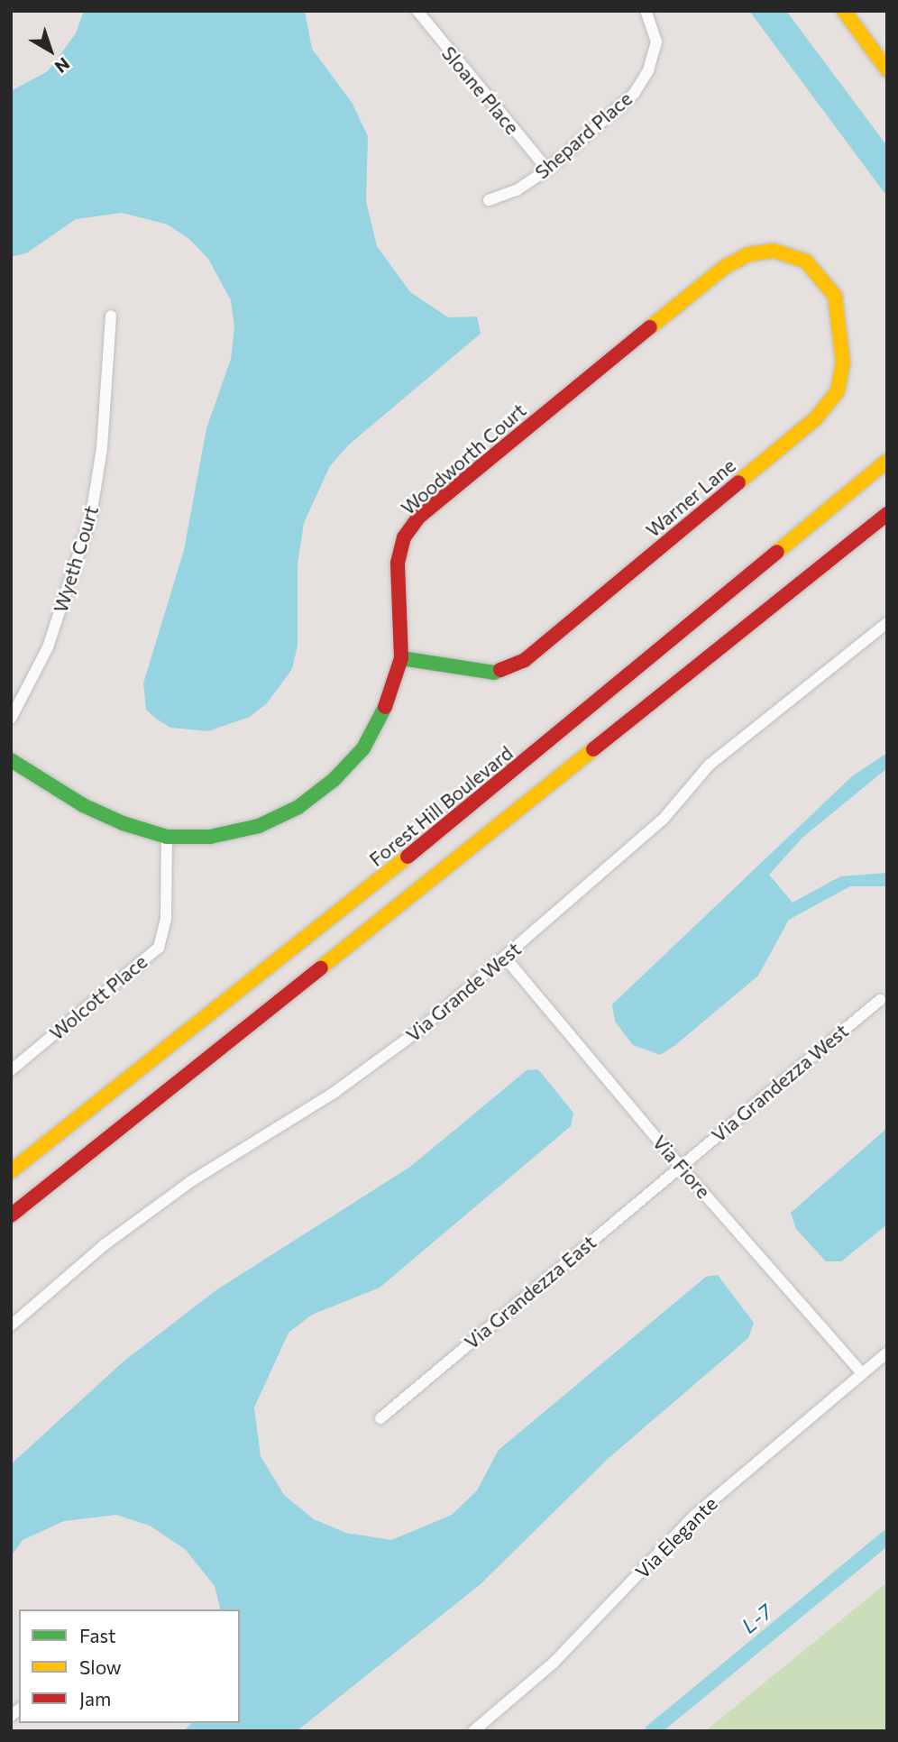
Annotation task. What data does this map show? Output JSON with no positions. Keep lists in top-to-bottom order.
{
  "streets": {
    "main road": ["Woodworth Court", "Warner Lane", "Forest Hill Boulevard"],
    "street": [
      "Sloane Place",
      "Shepard Place",
      "Wyeth Court",
      "Via Grande West",
      "Wolcott Place",
      "Via Grandezza West",
      "Via Fiore",
      "Via Grandezza East",
      "Via Elegante"
    ]
  },
  "crossings": [
    ["Sloane Place", "Shepard Place"],
    ["Woodworth Court", "Warner Lane"],
    ["Woodworth Court", "Wolcott Place"],
    ["Via Grande West", "Via Fiore"],
    ["Via Grandezza West", "Via Fiore"],
    ["Via Grandezza West", "Via Grandezza East"],
    ["Via Fiore", "Via Grandezza East"],
    ["Via Fiore", "Via Elegante"]
  ],
  "water": ["L-7"],
  "legend": ["Fast", "Slow", "Jam"],
  "north": "bottom right"
}
